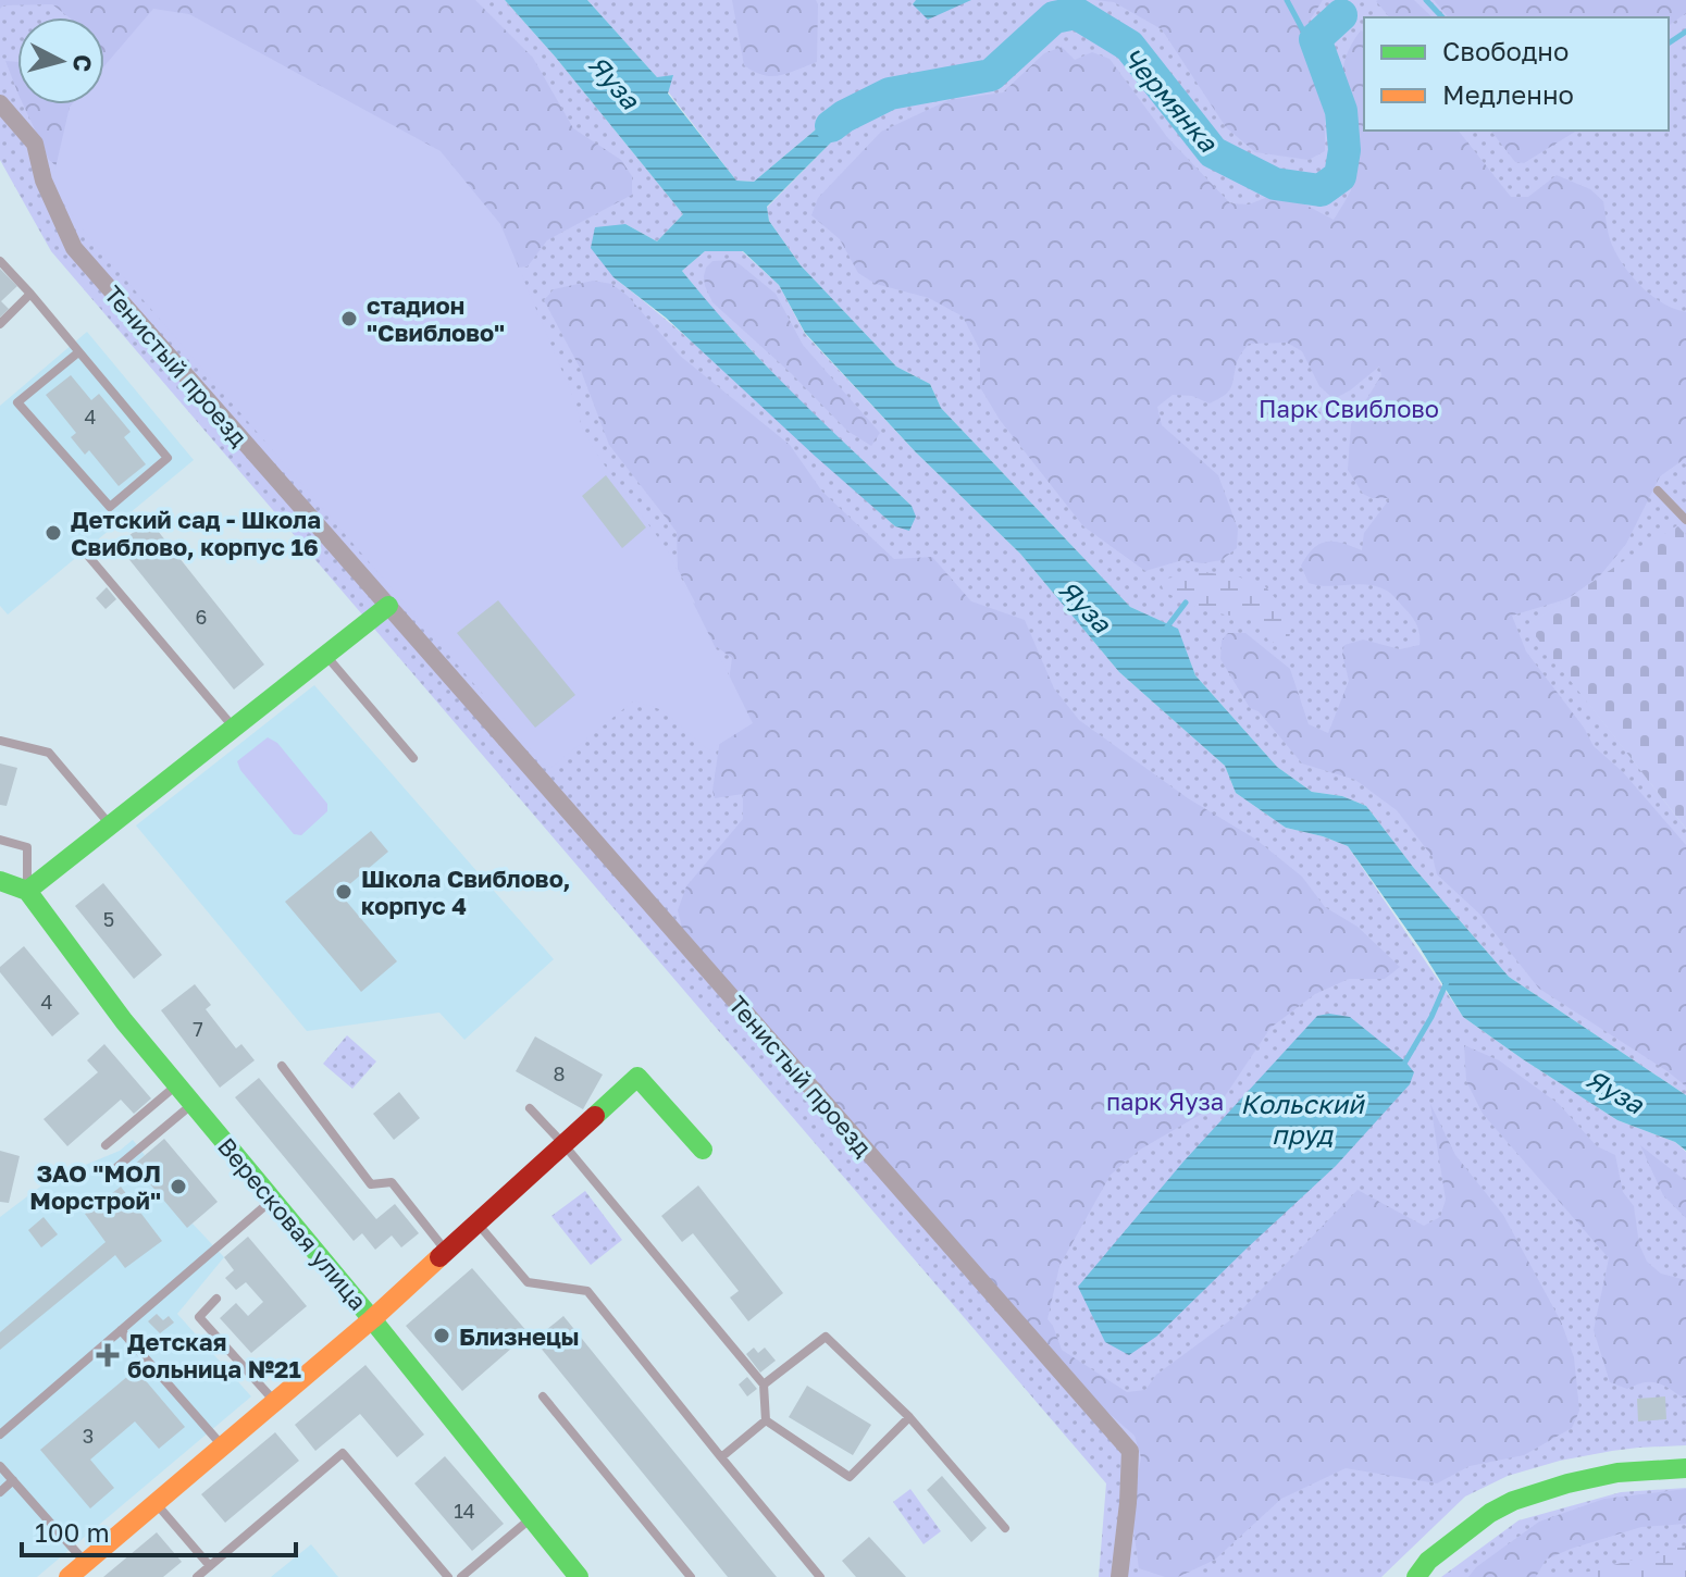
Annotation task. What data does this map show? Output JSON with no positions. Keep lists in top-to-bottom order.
{
  "streets": {
    "street": ["Тенистый проезд", "Вересковая улица"]
  },
  "water": ["Яуза", "Чермянка", "Кольский пруд"],
  "parks": ["Парк Свиблово", "парк Яуза"],
  "places": {
    "other": [
      "стадион \"Свиблово\"",
      "Детский сад - Школа Свиблово, корпус 16",
      "Школа Свиблово, корпус 4",
      "ЗАО \"МОЛ Морстрой\"",
      "Близнецы"
    ],
    "health": ["Детская больница №21"]
  },
  "house_numbers": [
    "4",
    "6",
    "5",
    "4",
    "7",
    "8",
    "3",
    "14"
  ],
  "legend": ["Свободно", "Медленно"],
  "scale_bar": "100 m",
  "north": "right"
}
